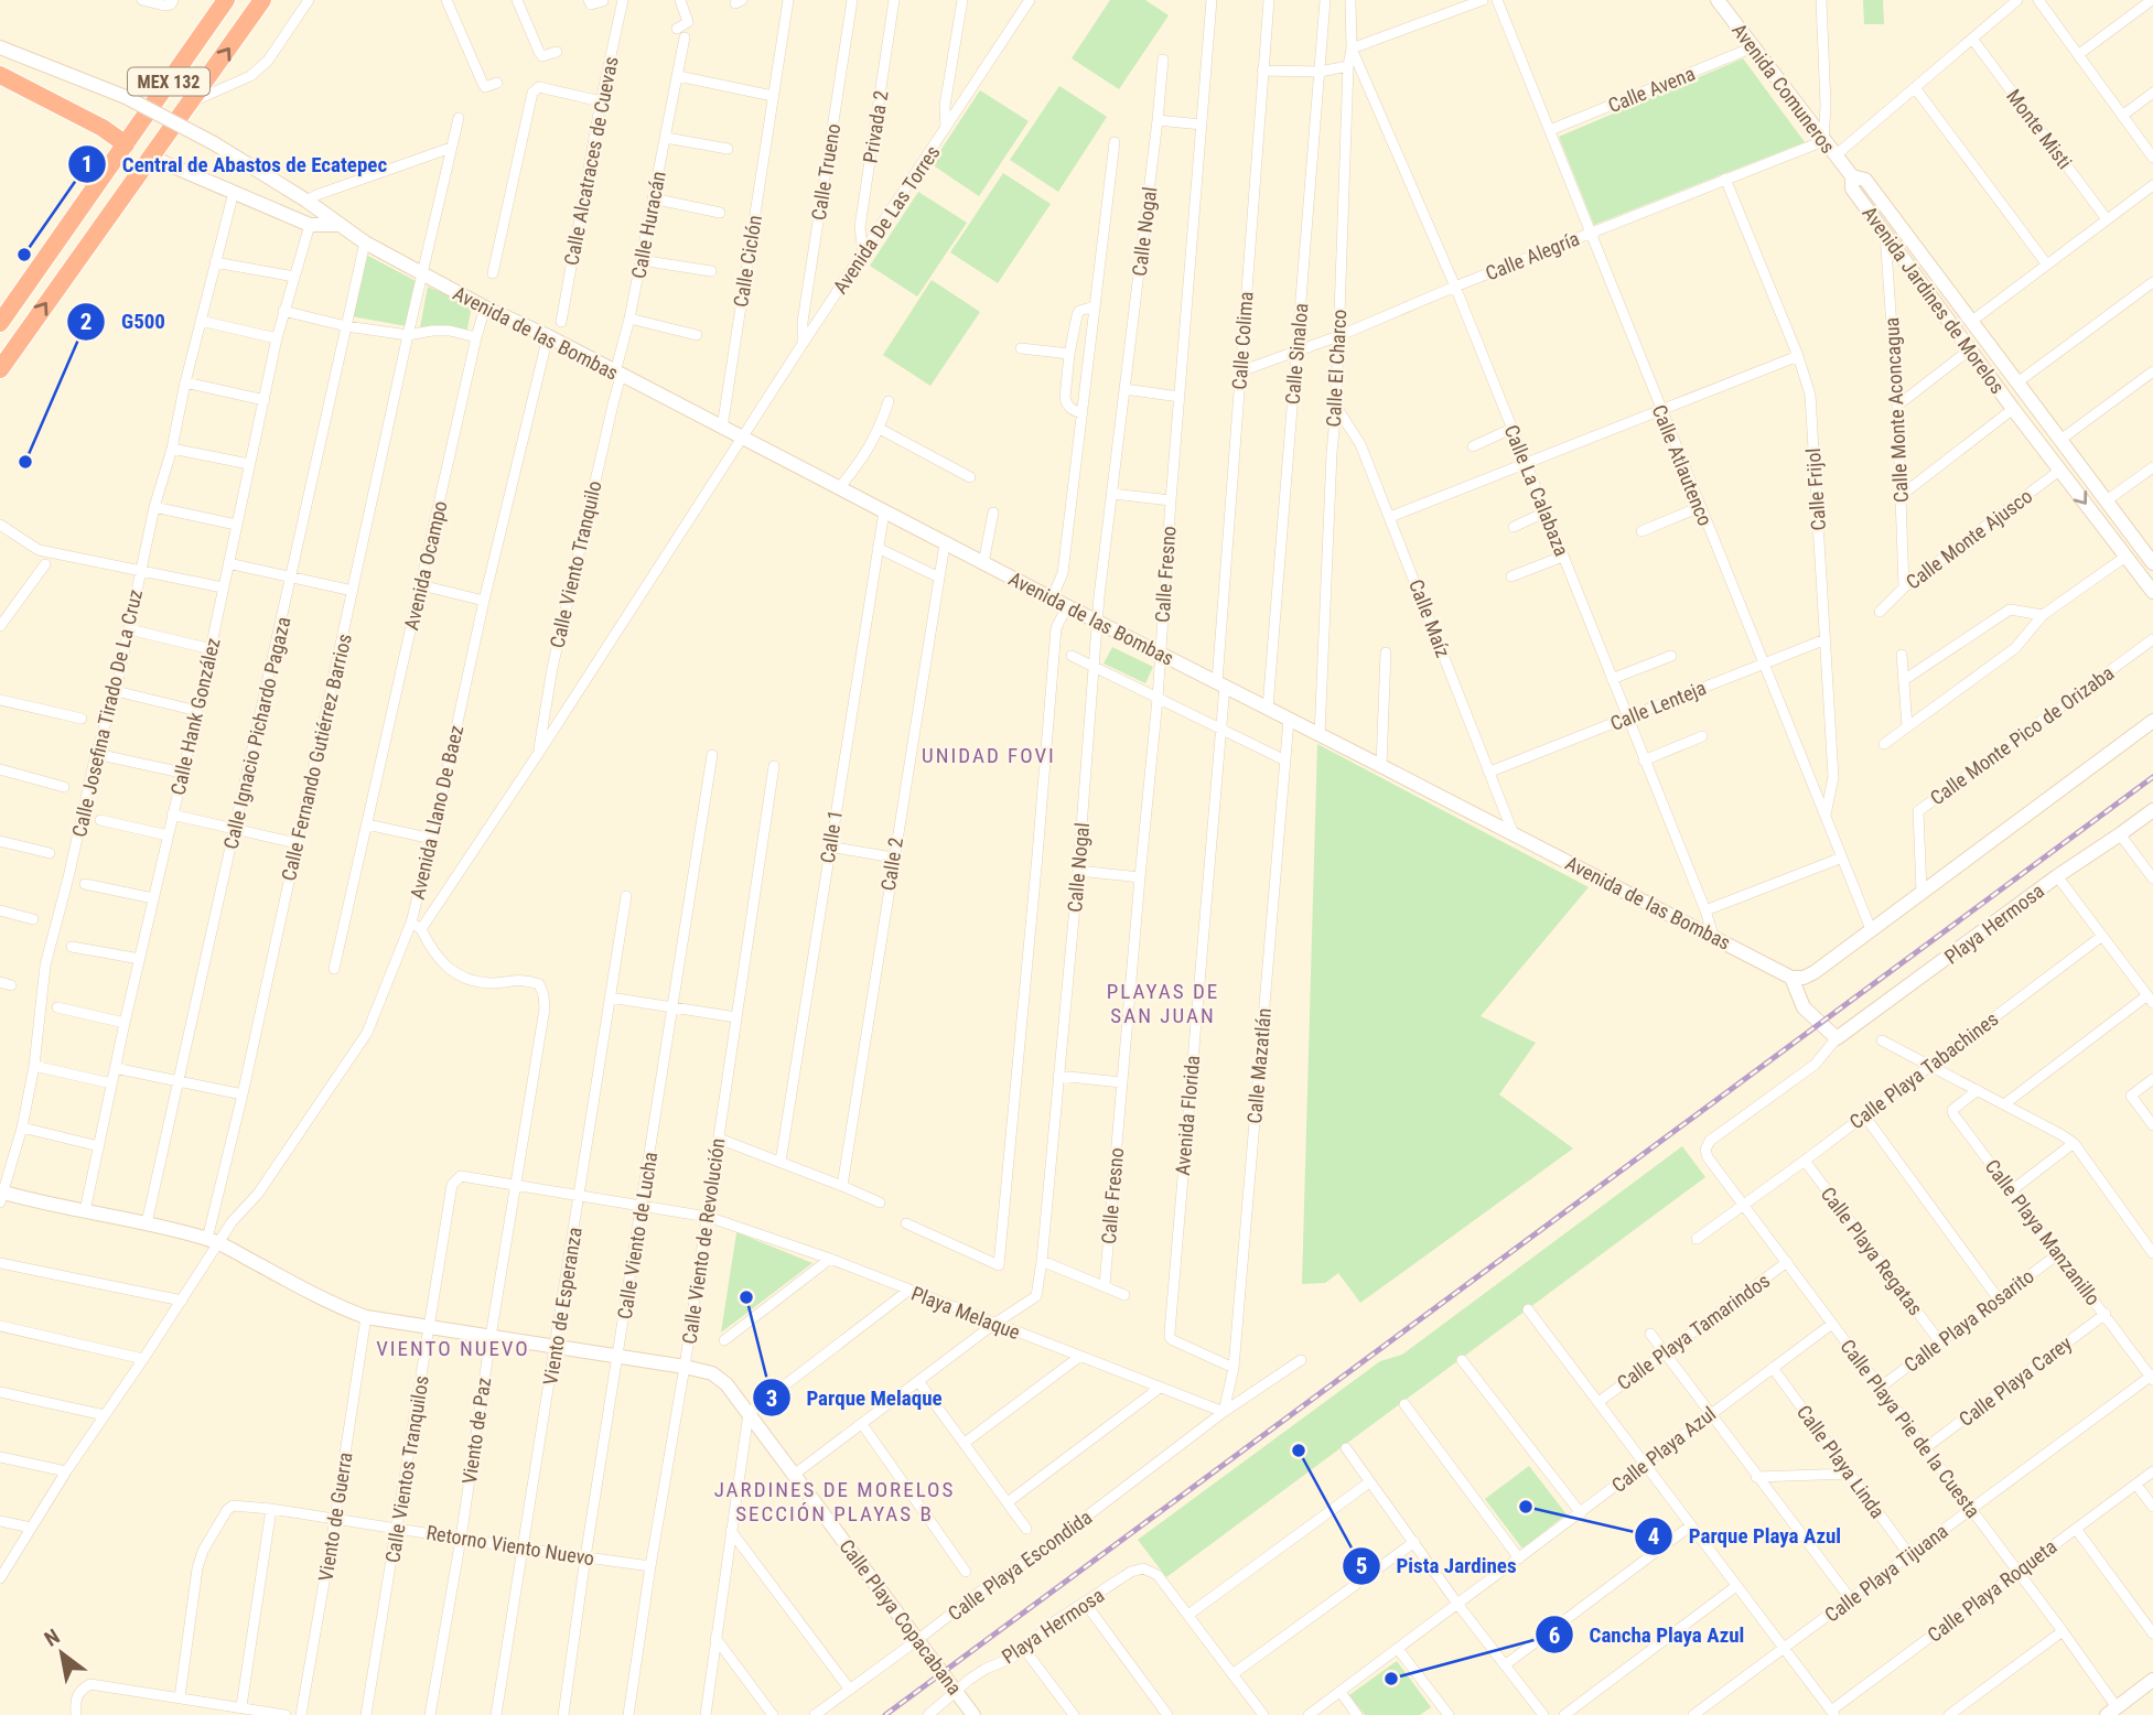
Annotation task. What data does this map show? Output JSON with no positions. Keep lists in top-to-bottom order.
{
  "streets": {
    "highway": ["MEX 132"],
    "main road": [
      "Avenida Comuneros",
      "Avenida Jardines de Morelos",
      "Avenida de las Bombas",
      "Playa Hermosa",
      "Calle Playa Copacabana"
    ],
    "street": [
      "Calle Avena",
      "Privada 2",
      "Monte Misti",
      "Calle Alcatraces de Cuevas",
      "Calle Trueno",
      "Avenida De Las Torres",
      "Calle Huracán",
      "Calle Nogal",
      "Calle Alegría",
      "Calle Ciclón",
      "Calle Colima",
      "Calle Sinaloa",
      "Calle El Charco",
      "Calle Monte Aconcagua",
      "Calle Atlautenco",
      "Calle Frijol",
      "Calle La Calabaza",
      "Calle Monte Ajusco",
      "Calle Viento Tranquilo",
      "Avenida Ocampo",
      "Calle Fresno",
      "Calle Maíz",
      "Calle Lenteja",
      "Calle Josefina Tirado De La Cruz",
      "Calle Hank González",
      "Calle Ignacio Pichardo Pagaza",
      "Calle Monte Pico de Orizaba",
      "Calle Fernando Gutiérrez Barrios",
      "Avenida Llano De Baez",
      "Calle 1",
      "Calle 2",
      "Calle Mazatlán",
      "Calle Playa Tabachines",
      "Avenida Florida",
      "Calle Playa Manzanillo",
      "Calle Viento de Lucha",
      "Calle Viento de Revolución",
      "Calle Playa Regatas",
      "Viento de Esperanza",
      "Playa Melaque",
      "Calle Playa Rosarito",
      "Calle Playa Tamarindos",
      "Calle Playa Carey",
      "Calle Playa Pie de la Cuesta",
      "Viento de Paz",
      "Calle Playa Azul",
      "Calle Playa Linda",
      "Calle Vientos Tranquilos",
      "Viento de Guerra",
      "Retorno Viento Nuevo",
      "Calle Playa Escondida",
      "Calle Playa Tijuana",
      "Calle Playa Roqueta"
    ]
  },
  "crossings": [
    ["Avenida Comuneros", "Calle Avena"],
    ["Avenida Comuneros", "Calle Alegría"],
    ["Avenida Comuneros", "Avenida Jardines de Morelos"],
    ["Calle Avena", "Calle Atlautenco"],
    ["Privada 2", "Avenida De Las Torres"],
    ["Calle Trueno", "Avenida De Las Torres"],
    ["Avenida De Las Torres", "Avenida de las Bombas"],
    ["Avenida De Las Torres", "Calle Viento Tranquilo"],
    ["Avenida De Las Torres", "Viento de Paz"],
    ["Calle Huracán", "Avenida de las Bombas"],
    ["Calle Huracán", "Calle Viento Tranquilo"],
    ["Calle Nogal", "Avenida de las Bombas"],
    ["Calle Nogal", "Playa Melaque"],
    ["Calle Alegría", "Calle Colima"],
    ["Calle Alegría", "Calle Sinaloa"],
    ["Calle Alegría", "Calle El Charco"],
    ["Calle Alegría", "Calle Atlautenco"],
    ["Calle Alegría", "Calle Frijol"],
    ["Calle Alegría", "Calle La Calabaza"],
    ["Calle Ciclón", "Avenida de las Bombas"],
    ["Avenida Jardines de Morelos", "Calle Monte Aconcagua"],
    ["Avenida Jardines de Morelos", "Calle Monte Ajusco"],
    ["Avenida de las Bombas", "Calle Colima"],
    ["Avenida de las Bombas", "Calle Sinaloa"],
    ["Avenida de las Bombas", "Calle El Charco"],
    ["Avenida de las Bombas", "Calle La Calabaza"],
    ["Avenida de las Bombas", "Calle Viento Tranquilo"],
    ["Avenida de las Bombas", "Avenida Ocampo"],
    ["Avenida de las Bombas", "Calle Fresno"],
    ["Avenida de las Bombas", "Calle Maíz"],
    ["Avenida de las Bombas", "Calle Ignacio Pichardo Pagaza"],
    ["Avenida de las Bombas", "Calle Fernando Gutiérrez Barrios"],
    ["Avenida de las Bombas", "Avenida Llano De Baez"],
    ["Avenida de las Bombas", "Calle 1"],
    ["Avenida de las Bombas", "Calle 2"],
    ["Avenida de las Bombas", "Calle Mazatlán"],
    ["Avenida de las Bombas", "Avenida Florida"],
    ["Calle Colima", "Avenida Florida"],
    ["Calle El Charco", "Calle La Calabaza"],
    ["Calle El Charco", "Calle Maíz"],
    ["Calle Monte Aconcagua", "Calle Monte Ajusco"],
    ["Calle Atlautenco", "Calle Frijol"],
    ["Calle Atlautenco", "Calle Lenteja"],
    ["Calle Frijol", "Calle Lenteja"],
    ["Calle La Calabaza", "Calle Lenteja"],
    ["Calle Maíz", "Calle Lenteja"],
    ["Calle Fernando Gutiérrez Barrios", "Avenida Llano De Baez"],
    ["Calle Fernando Gutiérrez Barrios", "Calle Playa Copacabana"],
    ["Avenida Llano De Baez", "Calle Playa Copacabana"],
    ["Playa Hermosa", "Calle Playa Pie de la Cuesta"],
    ["Playa Hermosa", "Calle Playa Copacabana"],
    ["Calle Mazatlán", "Avenida Florida"],
    ["Calle Mazatlán", "Playa Melaque"],
    ["Calle Mazatlán", "Calle Playa Escondida"],
    ["Calle Playa Tabachines", "Calle Playa Regatas"],
    ["Calle Playa Tabachines", "Calle Playa Pie de la Cuesta"],
    ["Calle Playa Manzanillo", "Calle Playa Rosarito"],
    ["Calle Playa Manzanillo", "Calle Playa Carey"],
    ["Calle Playa Manzanillo", "Calle Playa Tijuana"],
    ["Calle Viento de Lucha", "Playa Melaque"],
    ["Calle Viento de Lucha", "Retorno Viento Nuevo"],
    ["Calle Viento de Lucha", "Calle Playa Copacabana"],
    ["Calle Viento de Revolución", "Playa Melaque"],
    ["Calle Viento de Revolución", "Retorno Viento Nuevo"],
    ["Calle Viento de Revolución", "Calle Playa Copacabana"],
    ["Calle Playa Regatas", "Calle Playa Rosarito"],
    ["Viento de Esperanza", "Playa Melaque"],
    ["Viento de Esperanza", "Retorno Viento Nuevo"],
    ["Viento de Esperanza", "Calle Playa Copacabana"],
    ["Playa Melaque", "Viento de Paz"],
    ["Playa Melaque", "Calle Vientos Tranquilos"],
    ["Playa Melaque", "Calle Playa Escondida"],
    ["Calle Playa Rosarito", "Calle Playa Pie de la Cuesta"],
    ["Calle Playa Tamarindos", "Calle Playa Pie de la Cuesta"],
    ["Calle Playa Carey", "Calle Playa Pie de la Cuesta"],
    ["Calle Playa Pie de la Cuesta", "Calle Playa Azul"],
    ["Calle Playa Pie de la Cuesta", "Calle Playa Tijuana"],
    ["Calle Playa Pie de la Cuesta", "Calle Playa Roqueta"],
    ["Viento de Paz", "Retorno Viento Nuevo"],
    ["Viento de Paz", "Calle Playa Copacabana"],
    ["Calle Playa Azul", "Calle Playa Linda"],
    ["Calle Playa Linda", "Calle Playa Tijuana"],
    ["Calle Vientos Tranquilos", "Retorno Viento Nuevo"],
    ["Calle Vientos Tranquilos", "Calle Playa Copacabana"],
    ["Viento de Guerra", "Retorno Viento Nuevo"],
    ["Viento de Guerra", "Calle Playa Copacabana"],
    ["Calle Playa Escondida", "Calle Playa Copacabana"]
  ],
  "districts": [
    "UNIDAD FOVI",
    "PLAYAS DE SAN JUAN",
    "VIENTO NUEVO",
    "JARDINES DE MORELOS SECCIÓN PLAYAS B"
  ],
  "places": [
    "Central de Abastos de Ecatepec",
    "G500",
    "Parque Melaque",
    "Pista Jardines",
    "Parque Playa Azul",
    "Cancha Playa Azul"
  ],
  "north": "top left"
}
